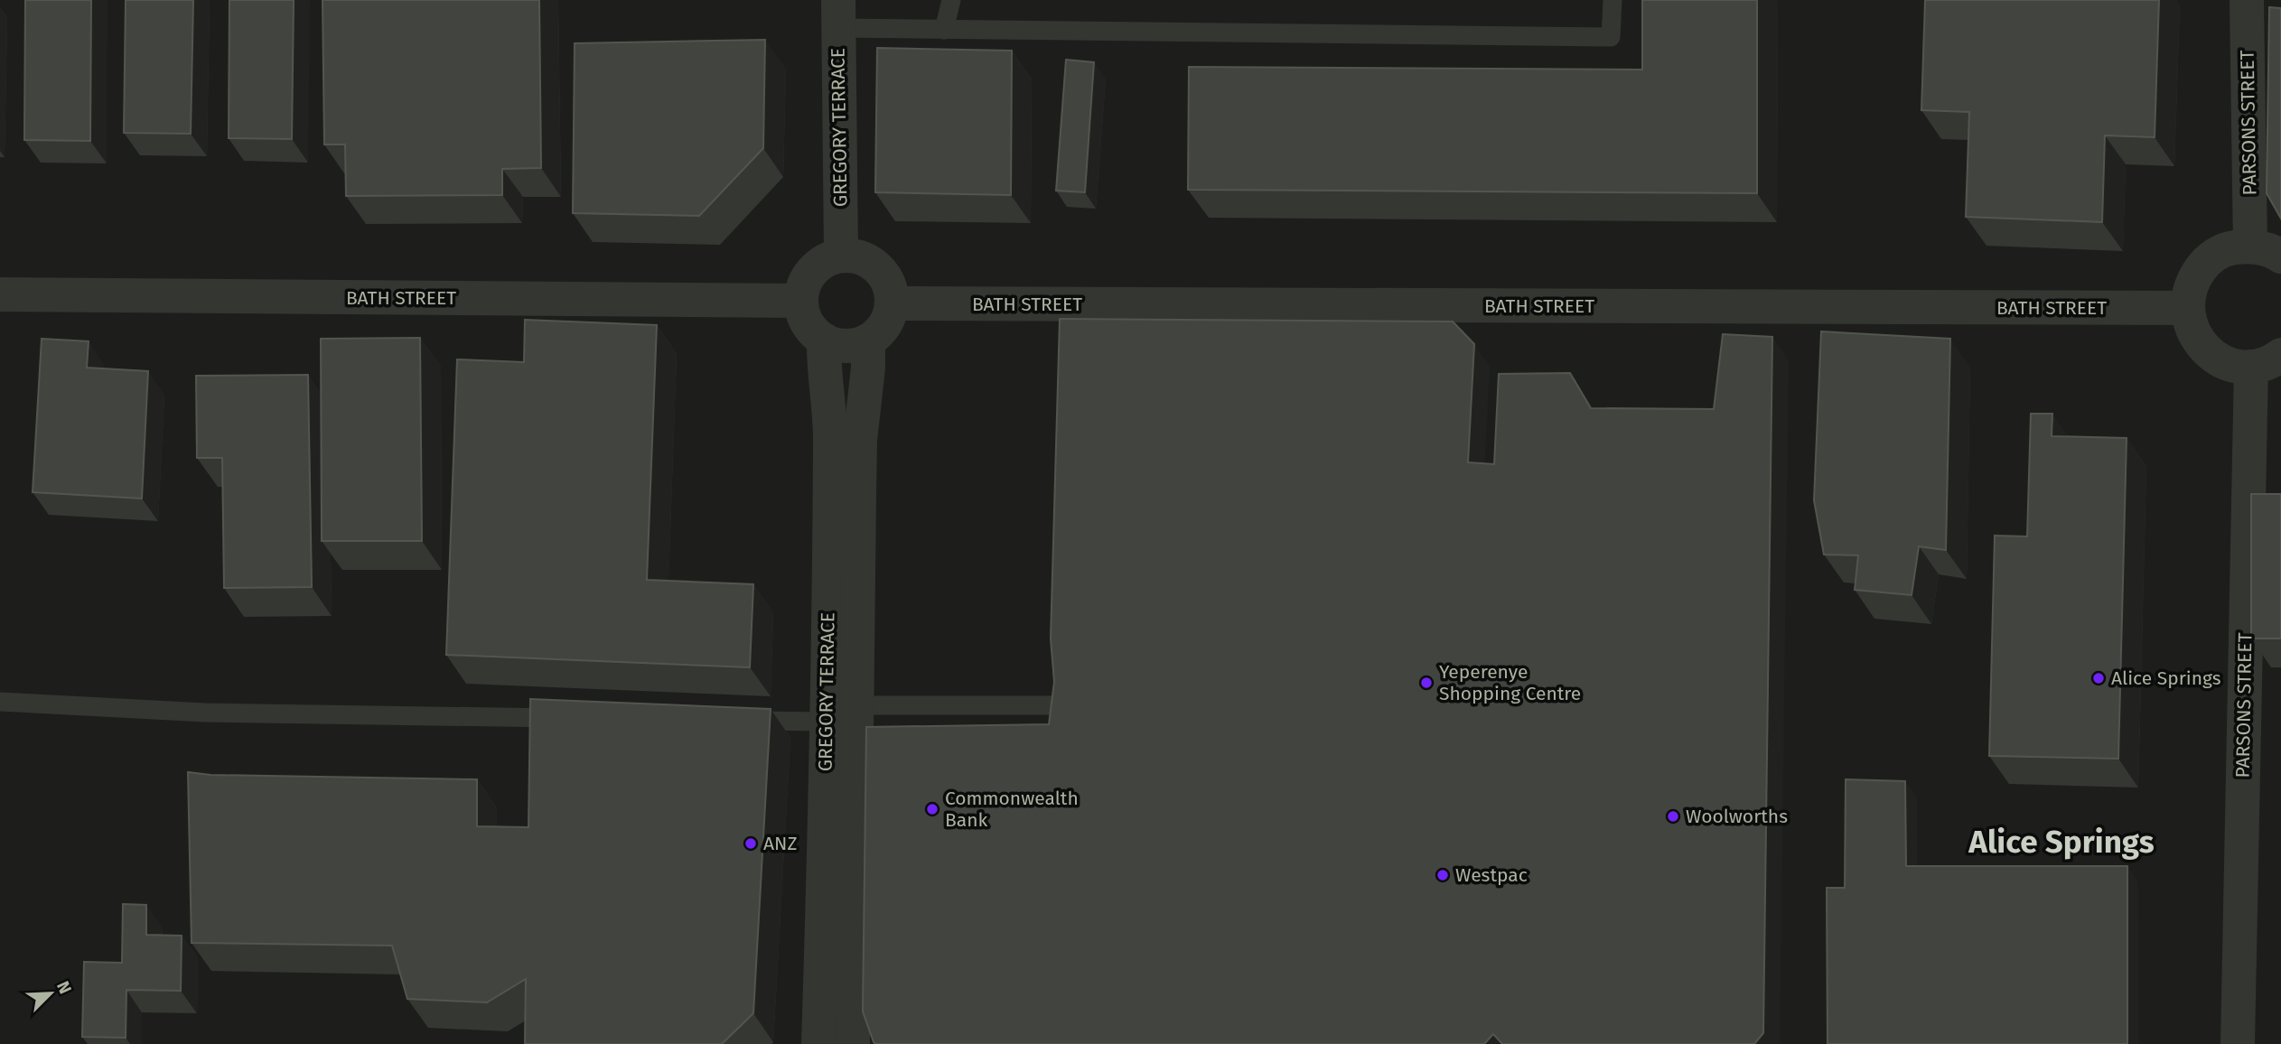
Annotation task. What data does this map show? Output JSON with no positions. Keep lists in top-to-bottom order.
{
  "streets": {
    "street": ["PARSONS STREET", "GREGORY TERRACE", "BATH STREET"]
  },
  "crossings": [
    ["GREGORY TERRACE", "BATH STREET"]
  ],
  "districts": ["Alice Springs"],
  "places": [
    "Alice Springs",
    "Yeperenye Shopping Centre",
    "Commonwealth Bank",
    "Woolworths",
    "ANZ",
    "Westpac"
  ],
  "north": "top right"
}
